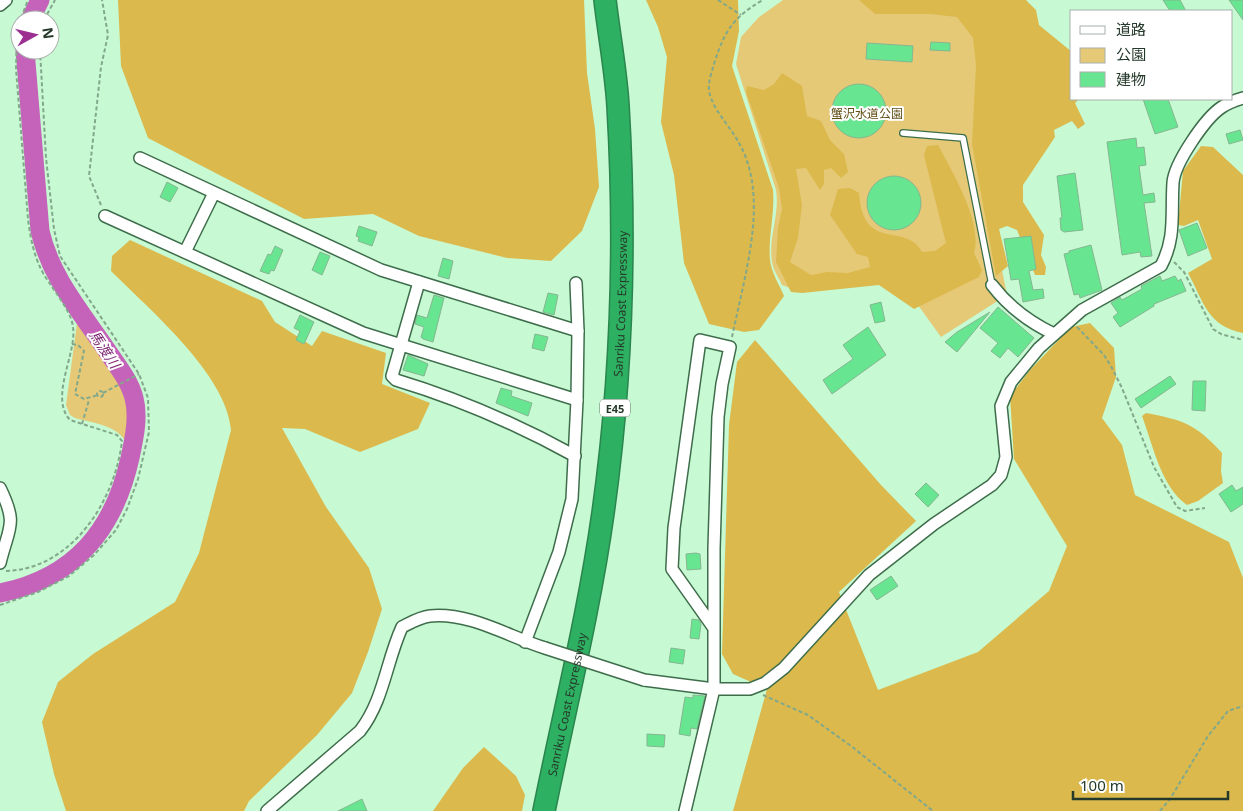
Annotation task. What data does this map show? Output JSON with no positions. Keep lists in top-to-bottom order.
{
  "streets": {
    "highway": ["Sanriku Coast Expressway", "E45"]
  },
  "water": ["馬渡川"],
  "parks": ["蟹沢水道公園"],
  "legend": ["道路", "公園", "建物"],
  "scale_bar": "100 m",
  "north": "right"
}
